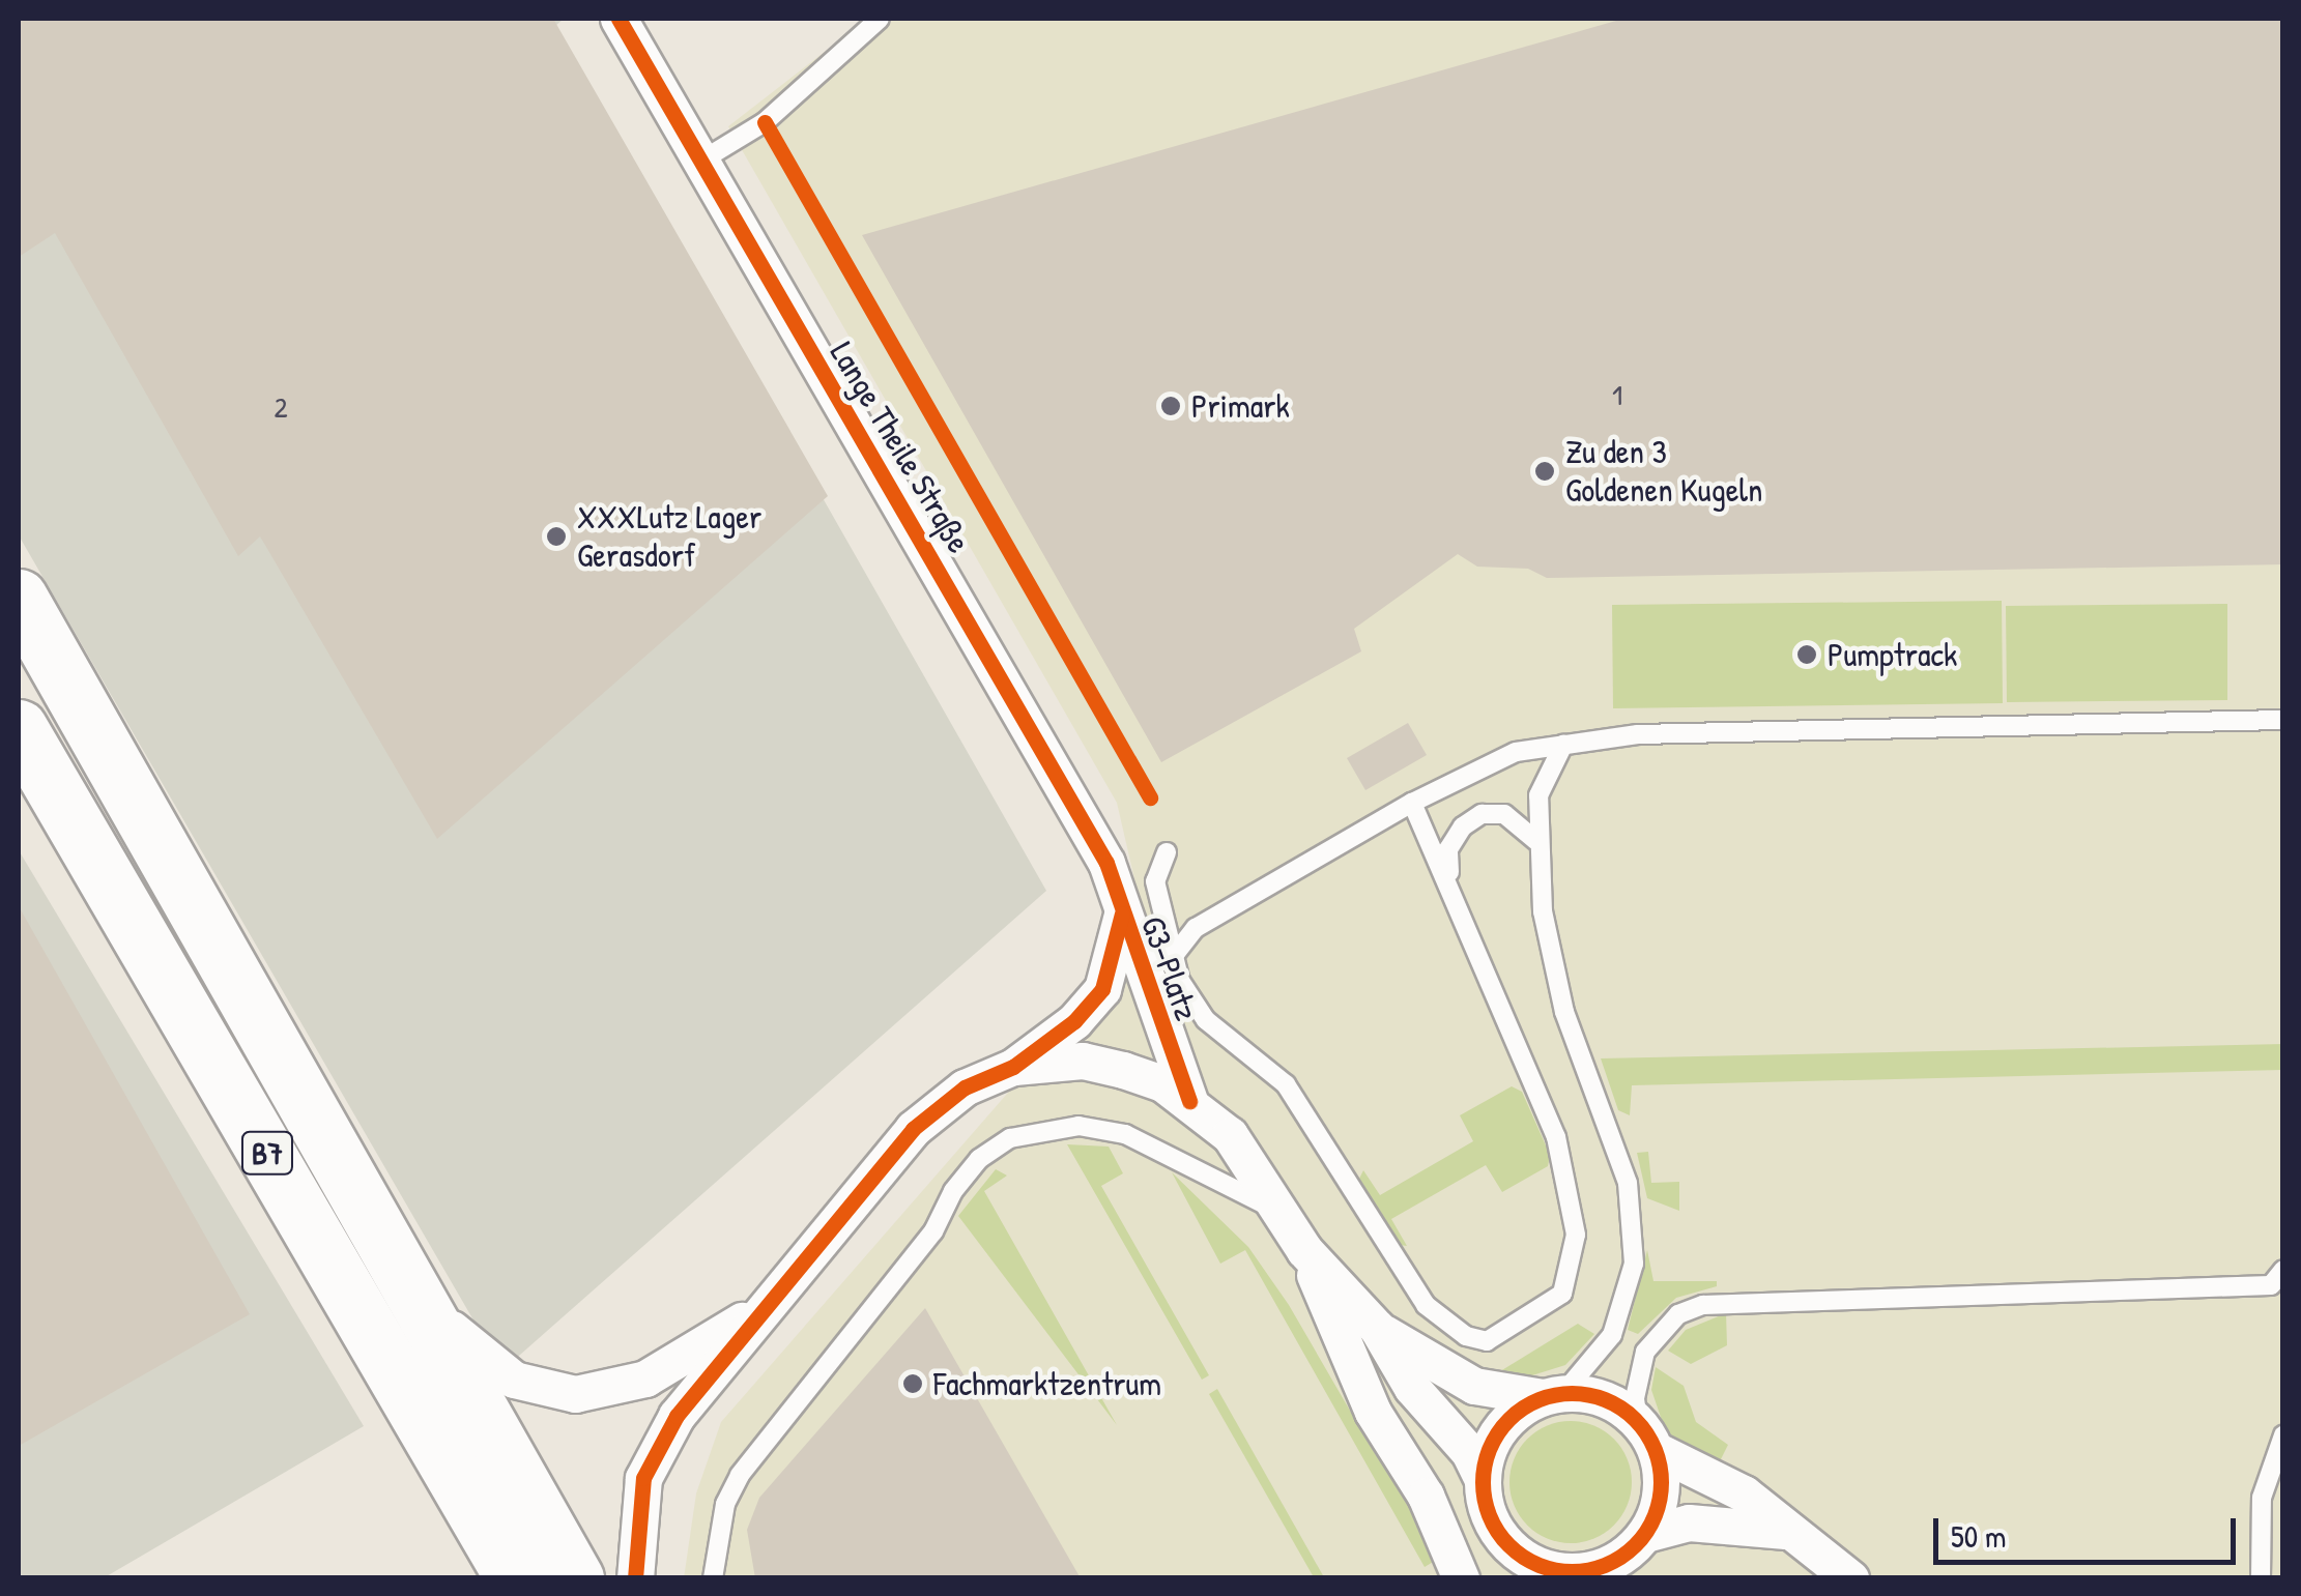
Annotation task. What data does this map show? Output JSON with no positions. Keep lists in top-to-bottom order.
{
  "streets": {
    "main road": ["B7"],
    "street": ["Lange Theile Straße", "G3-Platz"]
  },
  "crossings": [
    ["Lange Theile Straße", "G3-Platz"]
  ],
  "places": [
    "Primark",
    "Zu den 3 Goldenen Kugeln",
    "XXXLutz Lager Gerasdorf",
    "Pumptrack",
    "Fachmarktzentrum"
  ],
  "house_numbers": ["1", "2"],
  "scale_bar": "50 m"
}
